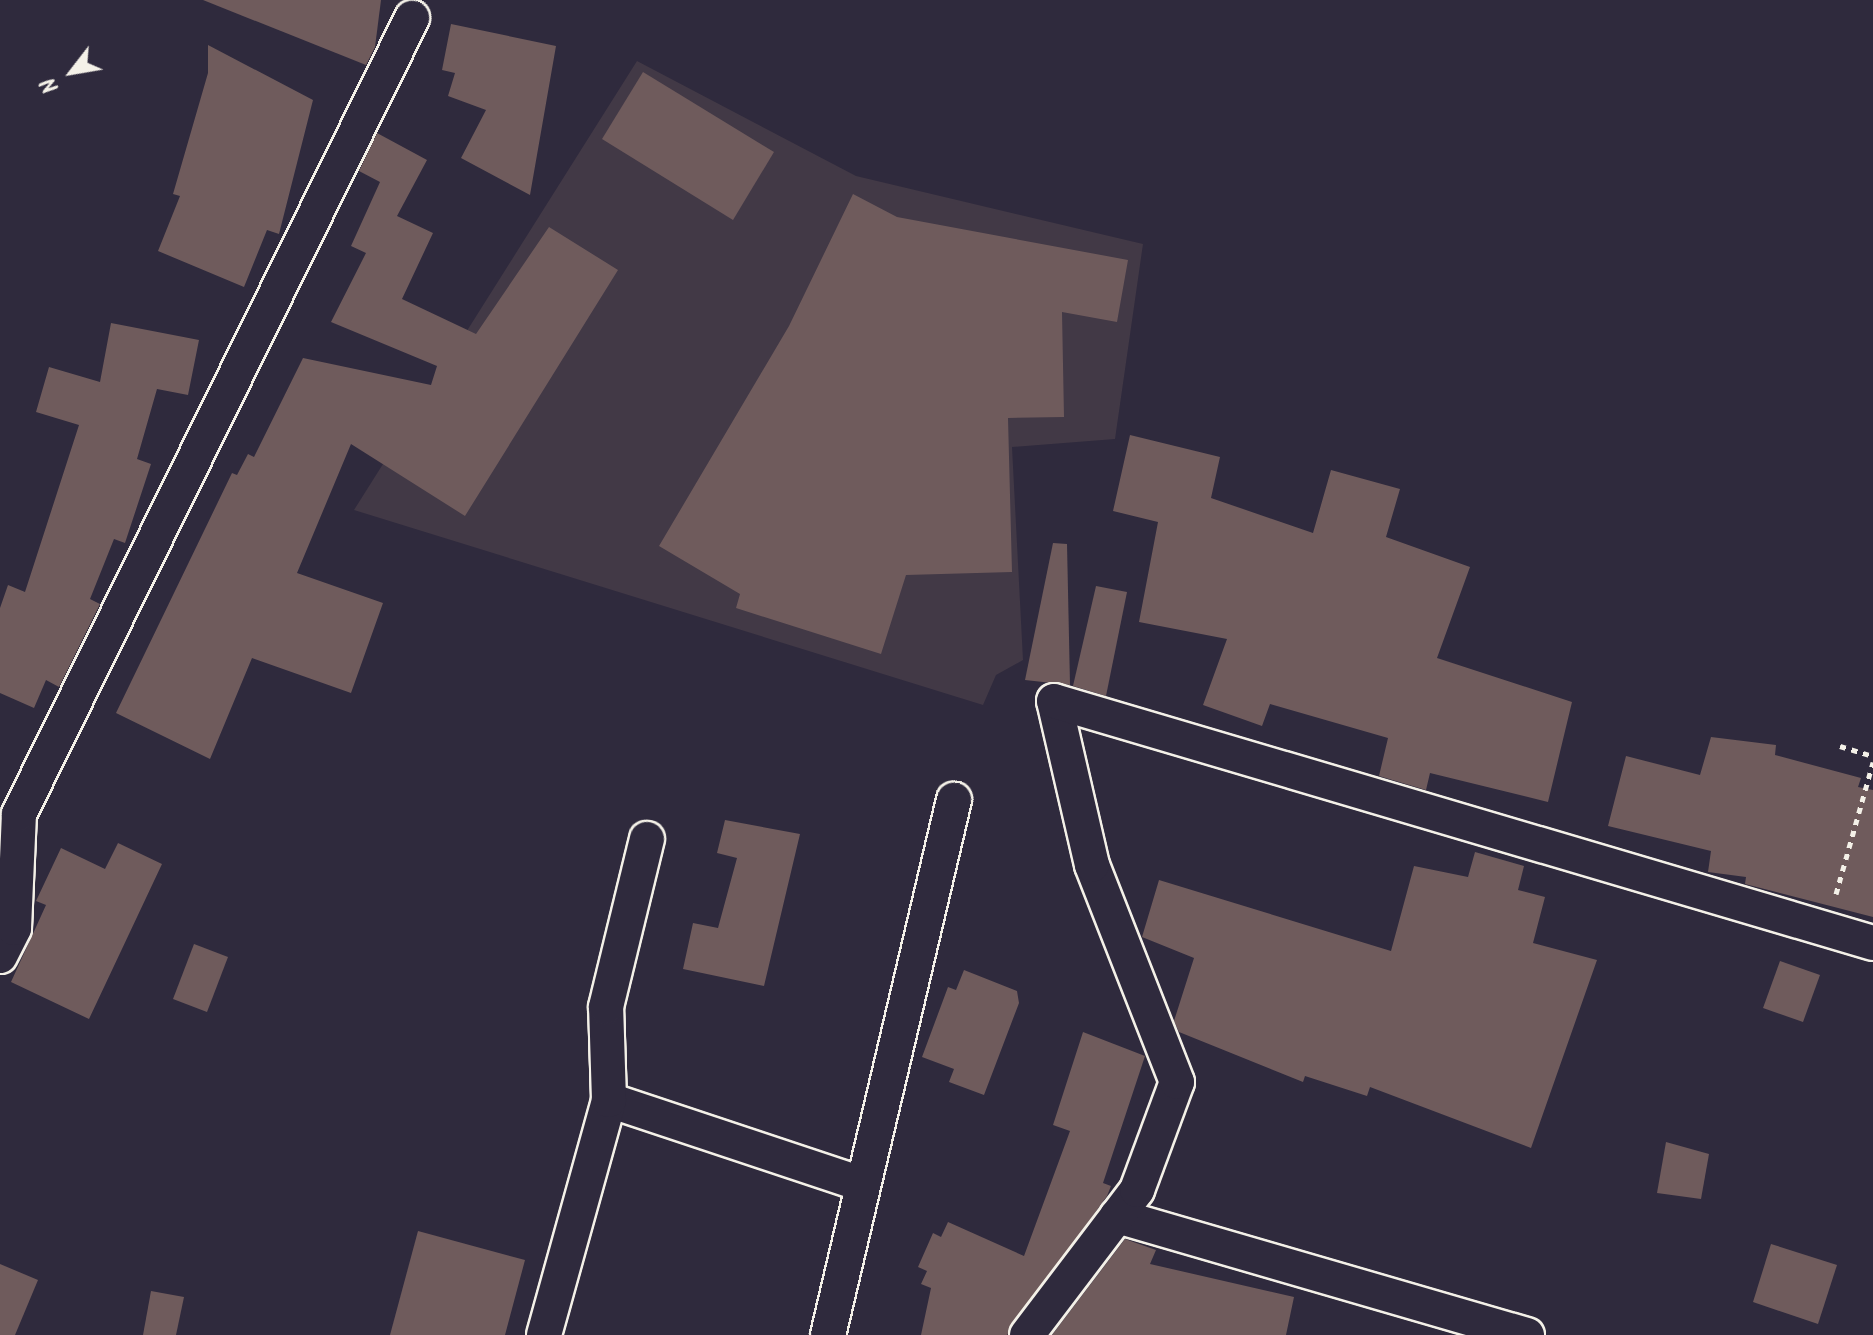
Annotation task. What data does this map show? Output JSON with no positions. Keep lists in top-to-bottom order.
{
  "north": "bottom left"
}
